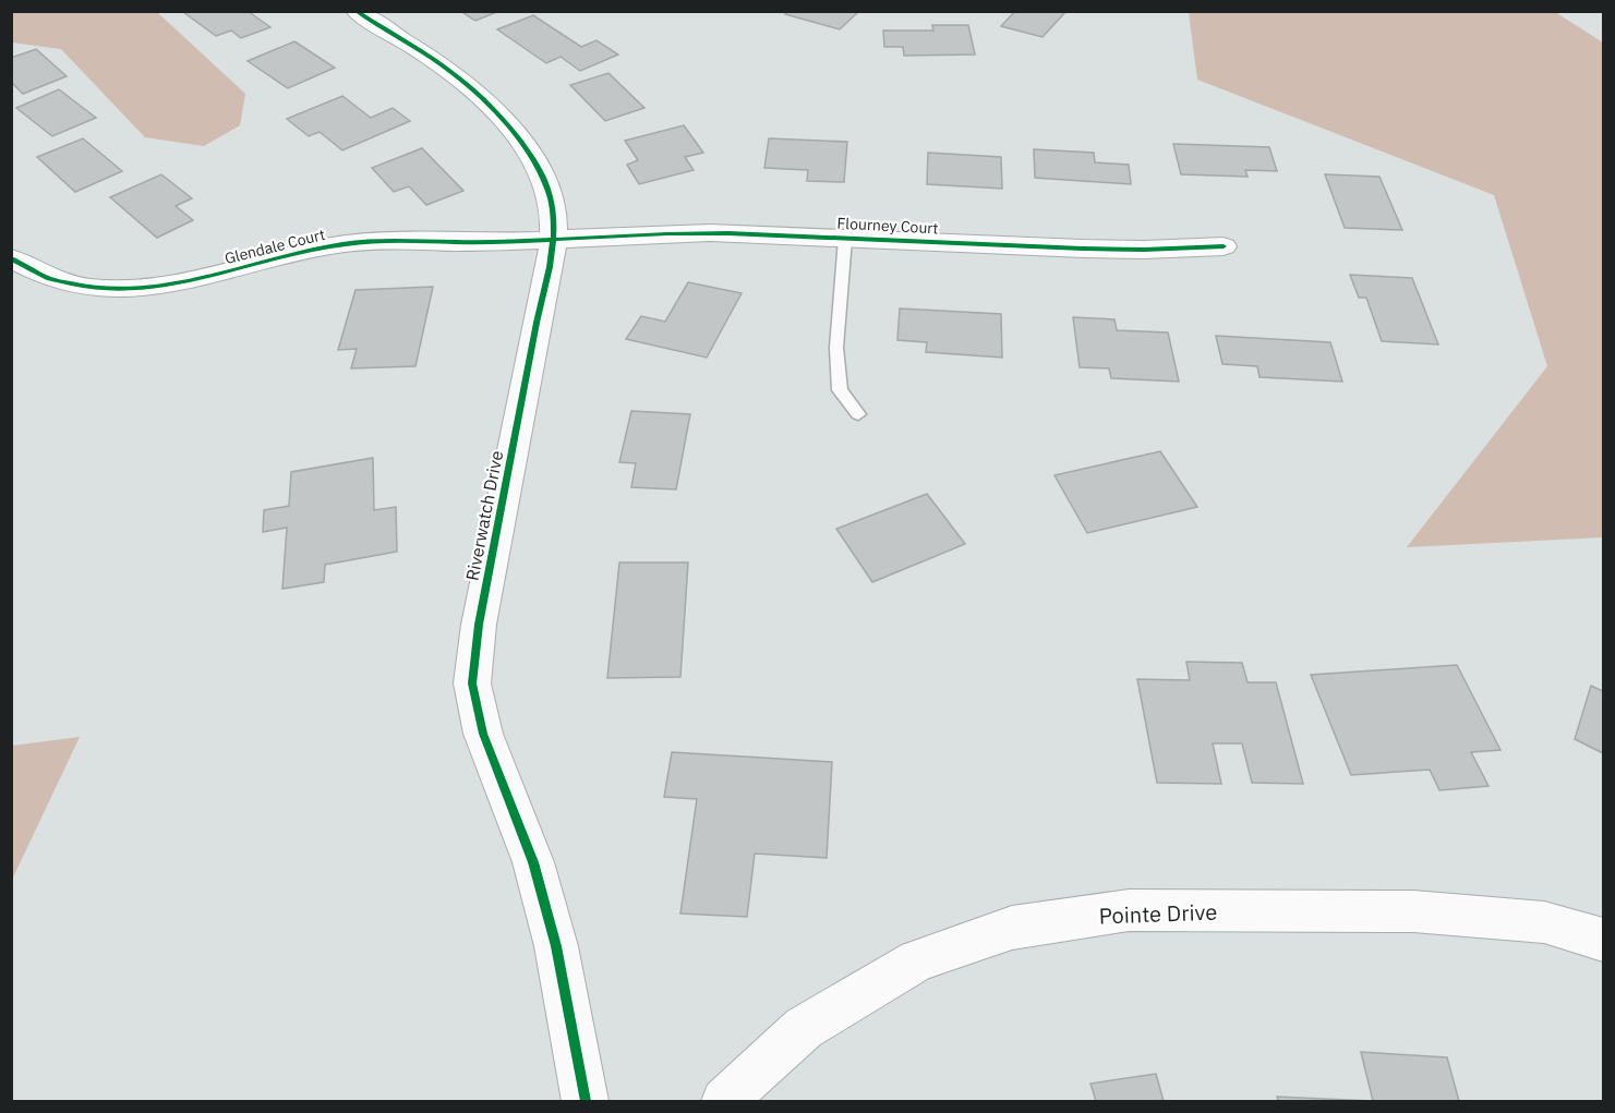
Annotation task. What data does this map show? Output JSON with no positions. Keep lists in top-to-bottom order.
{
  "streets": {
    "street": [
      "Flourney Court",
      "Glendale Court",
      "Riverwatch Drive",
      "Pointe Drive"
    ]
  },
  "crossings": [
    ["Flourney Court", "Glendale Court"],
    ["Flourney Court", "Riverwatch Drive"],
    ["Glendale Court", "Riverwatch Drive"]
  ]
}
